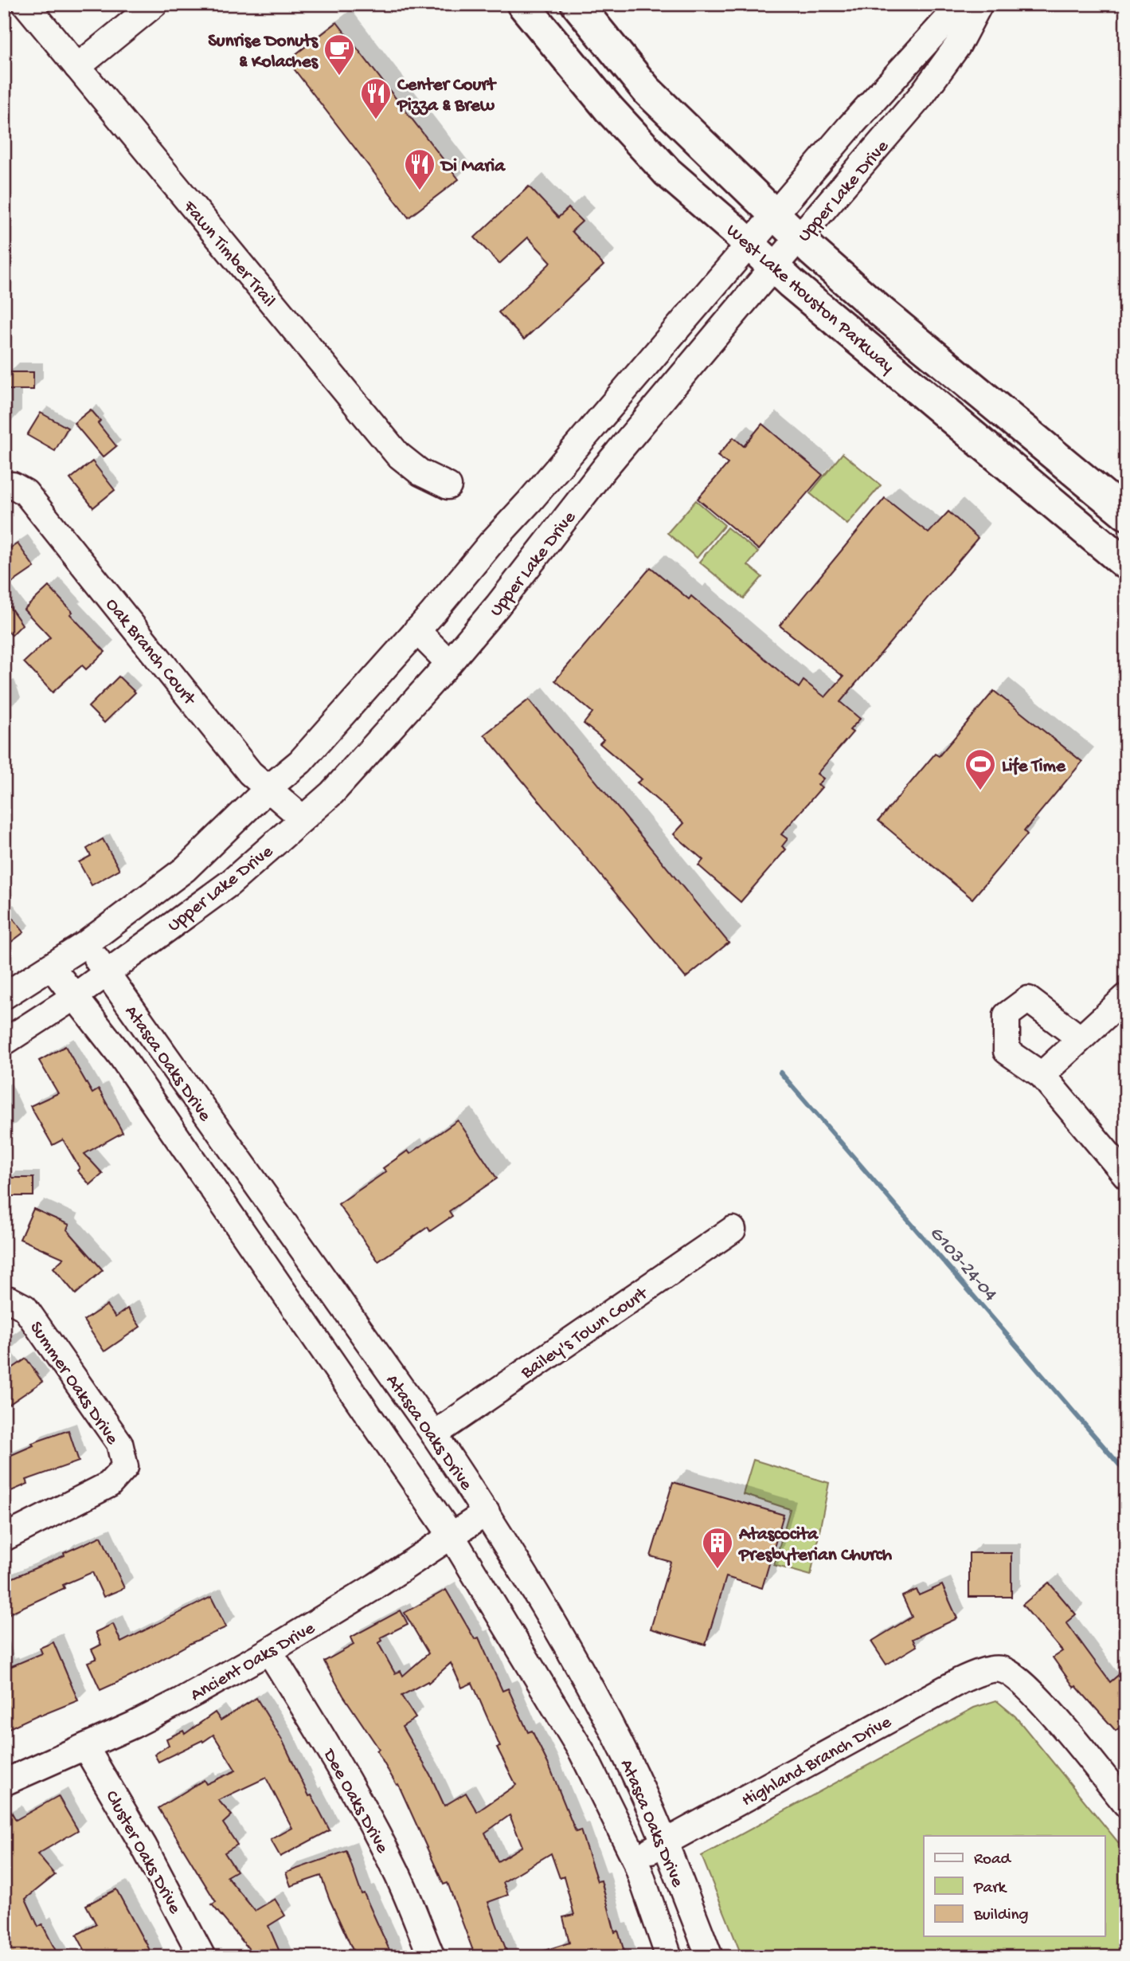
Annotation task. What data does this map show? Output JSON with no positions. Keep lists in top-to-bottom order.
{
  "streets": {
    "main road": ["West Lake Houston Parkway"],
    "street": [
      "Upper Lake Drive",
      "Fawn Timber Trail",
      "Oak Branch Court",
      "Atasca Oaks Drive",
      "Bailey's Town Court",
      "Summer Oaks Drive",
      "Ancient Oaks Drive",
      "Highland Branch Drive",
      "Dee Oaks Drive",
      "Cluster Oaks Drive"
    ]
  },
  "crossings": [
    ["Upper Lake Drive", "West Lake Houston Parkway"],
    ["Upper Lake Drive", "Oak Branch Court"],
    ["Upper Lake Drive", "Atasca Oaks Drive"],
    ["Atasca Oaks Drive", "Bailey's Town Court"],
    ["Atasca Oaks Drive", "Ancient Oaks Drive"],
    ["Atasca Oaks Drive", "Highland Branch Drive"],
    ["Ancient Oaks Drive", "Dee Oaks Drive"],
    ["Ancient Oaks Drive", "Cluster Oaks Drive"]
  ],
  "water": ["G103-24-04"],
  "places": {
    "cafe": ["Sunrise Donuts & Kolaches"],
    "restaurant": ["Center Court Pizza & Brew", "Di Maria"],
    "sports": ["Life Time"],
    "building": ["Atascocita Presbyterian Church"]
  },
  "legend": ["Road", "Park", "Building"]
}
